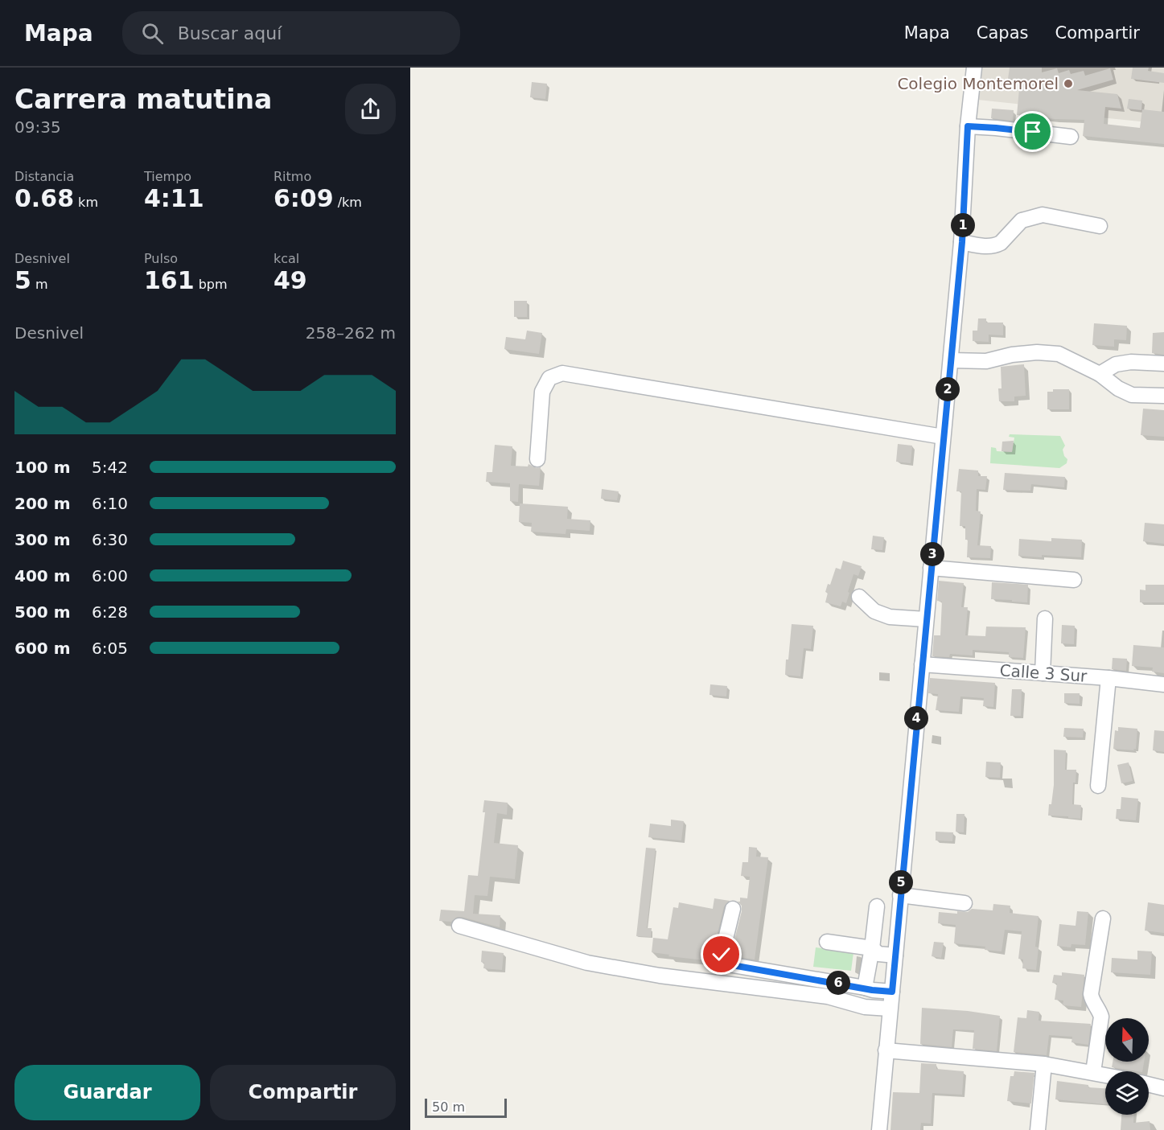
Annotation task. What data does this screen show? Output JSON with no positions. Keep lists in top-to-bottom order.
{
  "streets": {
    "street": ["Calle 3 Sur"]
  },
  "places": ["Colegio Montemorel"],
  "scale_bar": "50 m",
  "north": "top",
  "page": {
    "header": "Mapa",
    "search": "Buscar aquí",
    "nav": ["Mapa", "Capas", "Compartir"],
    "heading": ["Carrera matutina", "09:35"],
    "stats": [
      ["Distancia", "0.68 km"],
      ["Tiempo", "4:11"],
      ["Ritmo", "6:09 /km"],
      ["Desnivel", "5 m"],
      ["Pulso", "161 bpm"],
      ["kcal", "49"]
    ],
    "pins": [
      "1",
      "2",
      "3",
      "4",
      "5",
      "6"
    ],
    "chart": ["Desnivel", "258–262 m"],
    "list": [
      {
        "name": "100 m",
        "note": "5:42"
      },
      {
        "name": "200 m",
        "note": "6:10"
      },
      {
        "name": "300 m",
        "note": "6:30"
      },
      {
        "name": "400 m",
        "note": "6:00"
      },
      {
        "name": "500 m",
        "note": "6:28"
      },
      {
        "name": "600 m",
        "note": "6:05"
      }
    ],
    "buttons": ["Guardar", "Compartir"],
    "scale": "50 m"
  }
}
